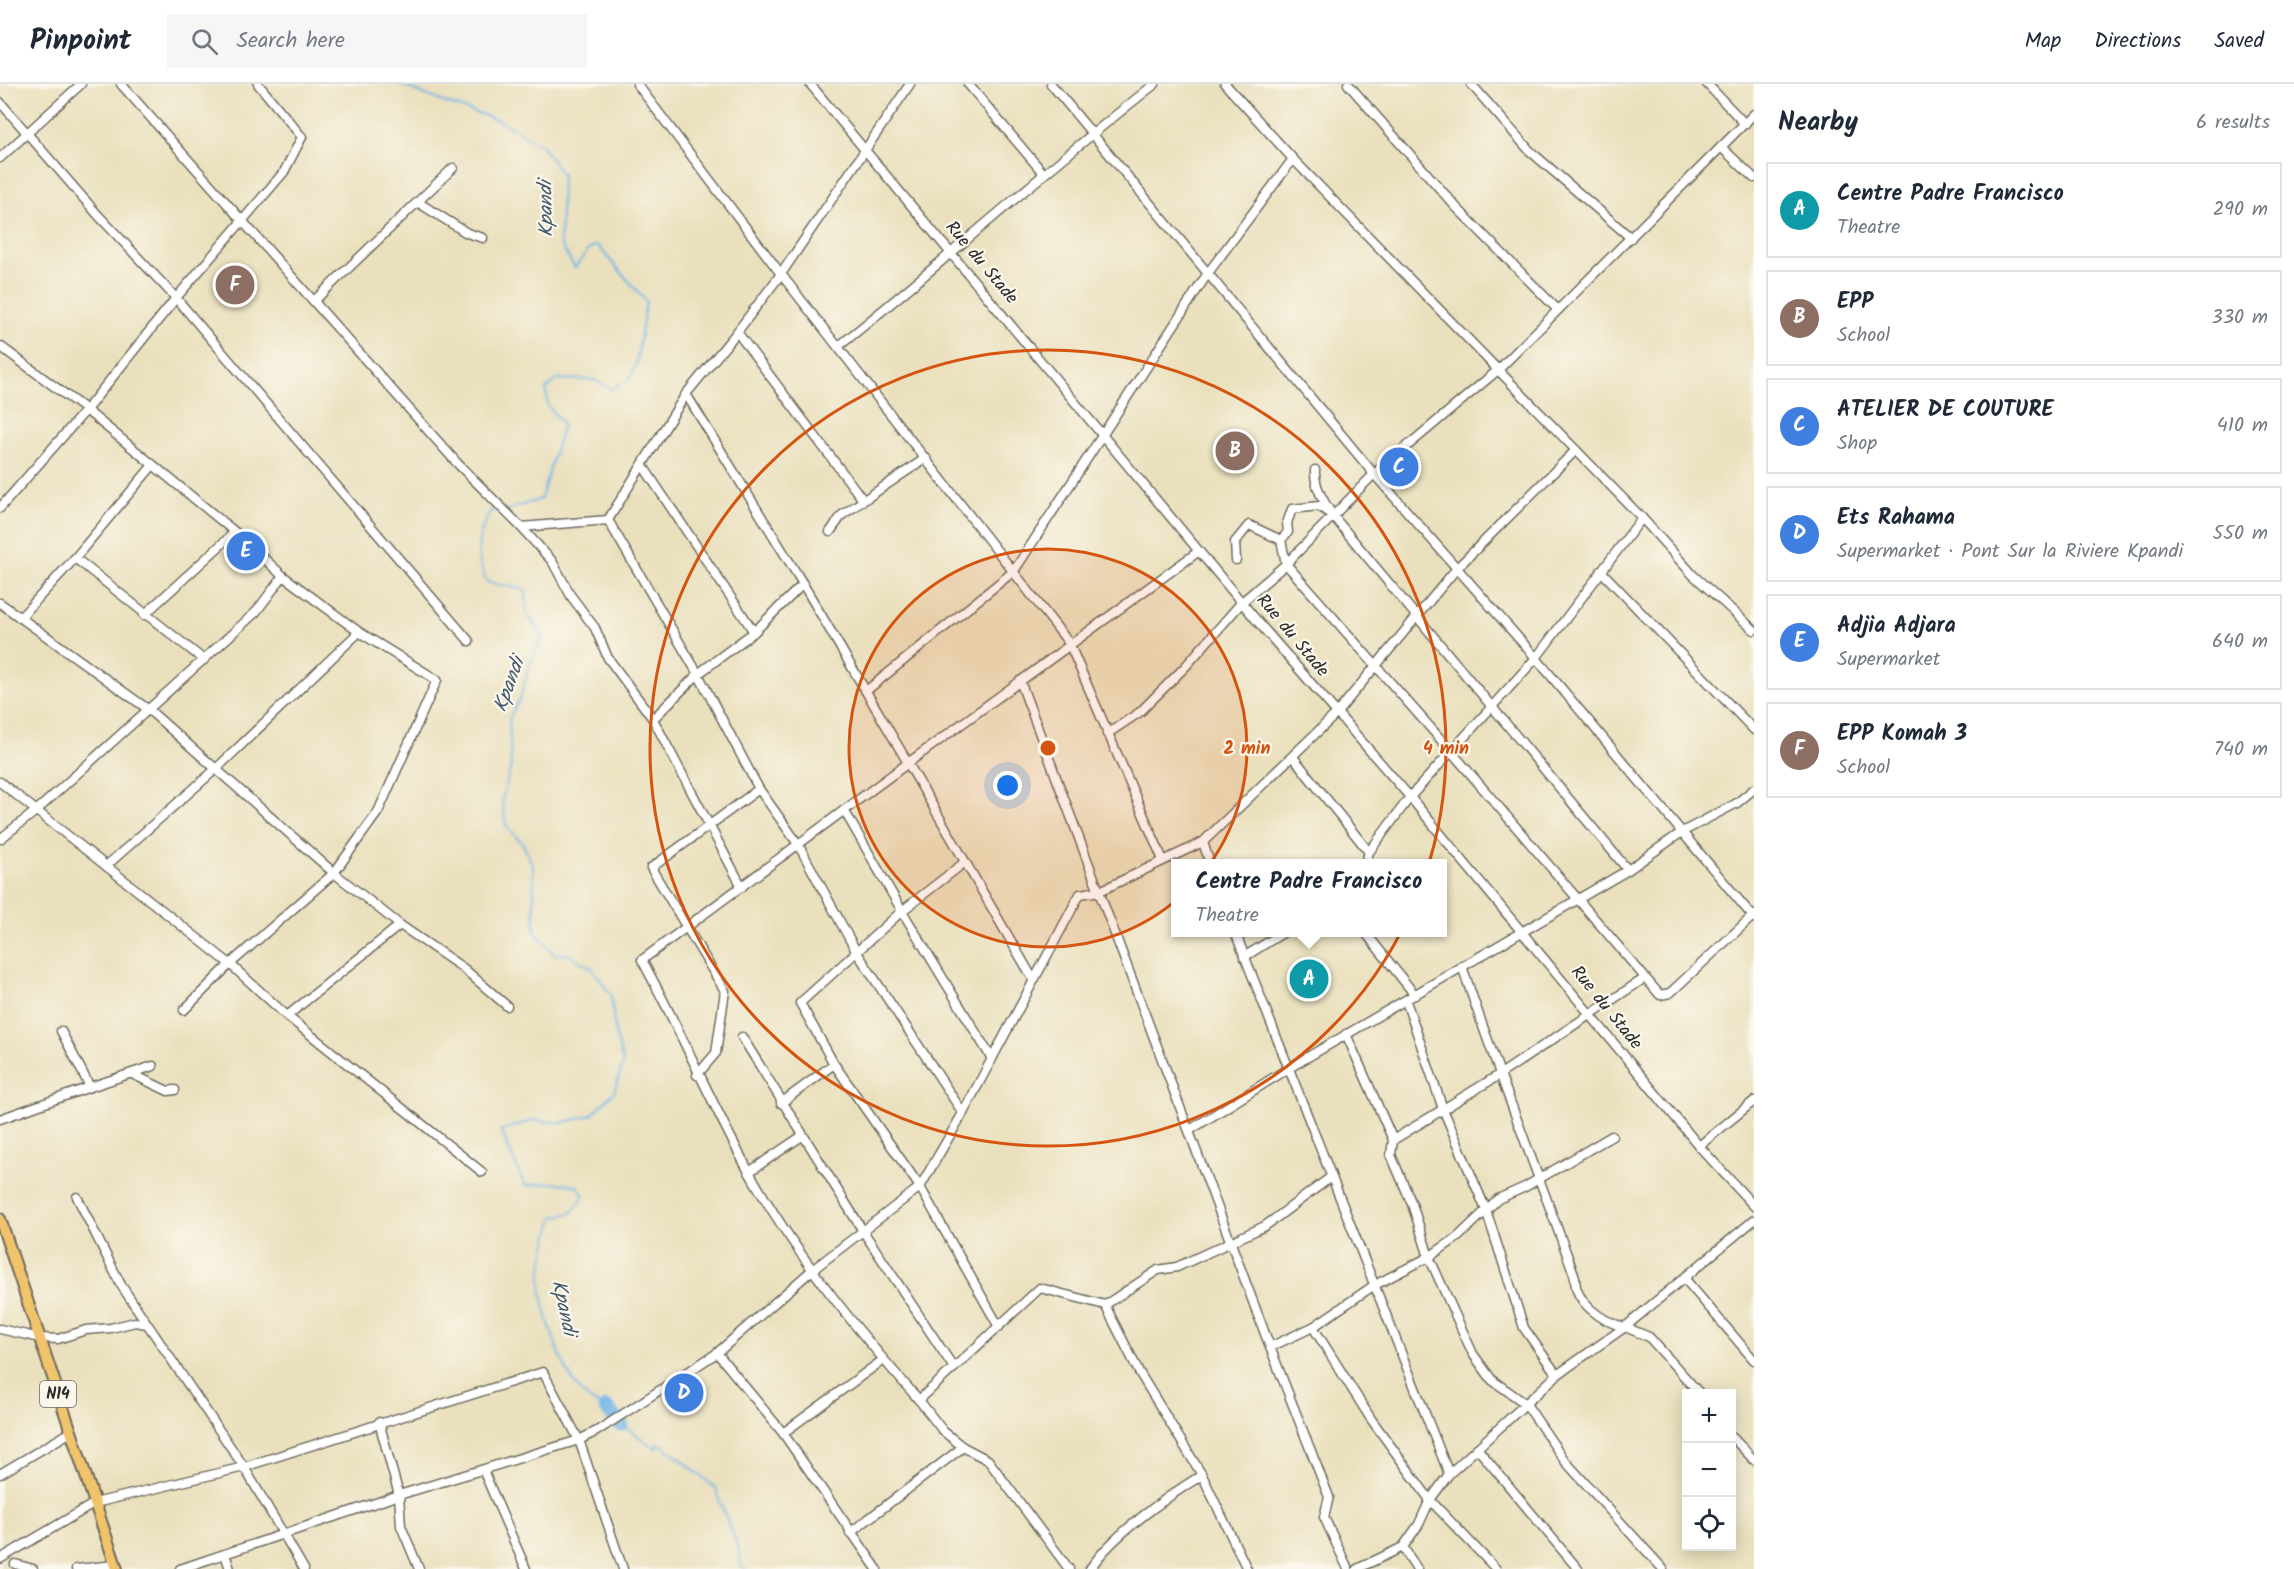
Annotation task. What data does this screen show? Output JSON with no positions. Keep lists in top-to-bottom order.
{
  "streets": {
    "main road": ["N14"],
    "street": ["Rue du Stade"]
  },
  "water": ["Kpandi"],
  "page": {
    "header": "Pinpoint",
    "search": "Search here",
    "nav": ["Map", "Directions", "Saved"],
    "heading": ["Nearby", "6 results"],
    "list": [
      {
        "mark": "A",
        "name": "Centre Padre Francisco",
        "note": "Theatre",
        "value": "290 m"
      },
      {
        "mark": "B",
        "name": "EPP",
        "note": "School",
        "value": "330 m"
      },
      {
        "mark": "C",
        "name": "ATELIER DE COUTURE",
        "note": "Shop",
        "value": "410 m"
      },
      {
        "mark": "D",
        "name": "Ets Rahama",
        "note": "Supermarket · Pont Sur la Riviere Kpandi",
        "value": "550 m"
      },
      {
        "mark": "E",
        "name": "Adjia Adjara",
        "note": "Supermarket",
        "value": "640 m"
      },
      {
        "mark": "F",
        "name": "EPP Komah 3",
        "note": "School",
        "value": "740 m"
      }
    ],
    "pins": [
      "F",
      "B",
      "C",
      "E",
      "A",
      "D"
    ],
    "popup": ["Centre Padre Francisco", "Theatre"],
    "map_buttons": ["+", "−"]
  },
  "rings": ["2 min", "4 min"]
}
